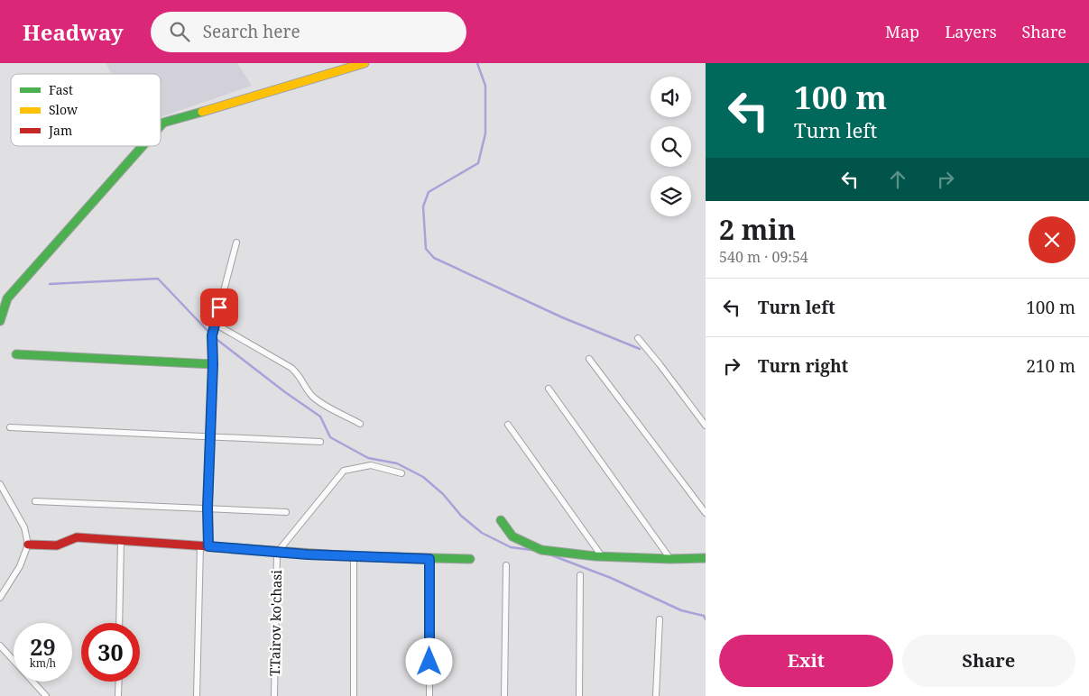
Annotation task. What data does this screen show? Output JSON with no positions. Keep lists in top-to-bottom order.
{
  "streets": {
    "street": ["T.Tairov ko'chasi"]
  },
  "legend": ["Fast", "Slow", "Jam"],
  "page": {
    "header": "Headway",
    "search": "Search here",
    "nav": ["Map", "Layers", "Share"],
    "turn": ["100 m", "Turn left"],
    "heading": ["2 min", "540 m · 09:54"],
    "list": [
      {
        "name": "Turn left",
        "value": "100 m"
      },
      {
        "name": "Turn right",
        "value": "210 m"
      }
    ],
    "speed": "29 km/h",
    "limit": "30",
    "buttons": ["Exit", "Share"]
  }
}
